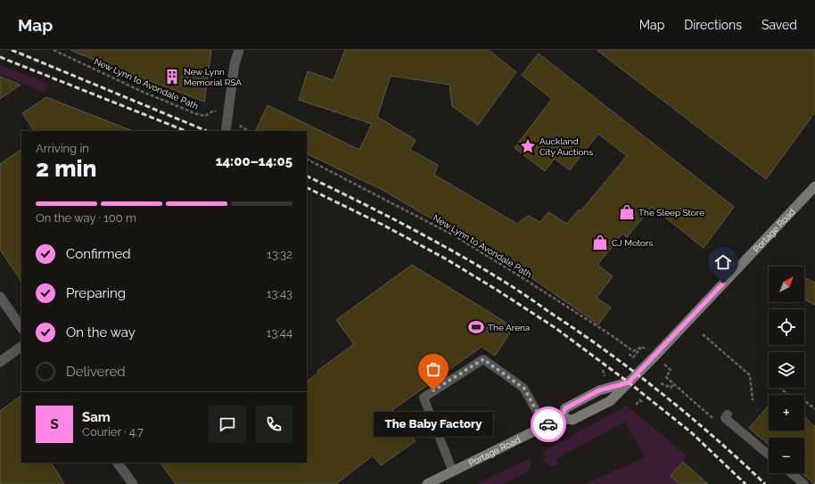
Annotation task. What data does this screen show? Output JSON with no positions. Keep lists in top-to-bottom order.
{
  "streets": {
    "main road": ["Portage Road"],
    "path": ["New Lynn to Avondale Path"]
  },
  "places": {
    "building": ["New Lynn Memorial RSA"],
    "place": ["Auckland City Auctions"],
    "shop": ["The Sleep Store", "CJ Motors"],
    "sports": ["The Arena"],
    "other": ["The Baby Factory"]
  },
  "north": "top right",
  "page": {
    "header": "Map",
    "nav": ["Map", "Directions", "Saved"],
    "heading": ["2 min", "Arriving in", "14:00–14:05"],
    "panel": ["Sam", "Courier · 4.7"],
    "bar": "On the way · 100 m",
    "list": [
      ["Confirmed", "13:32"],
      ["Preparing", "13:43"],
      ["On the way", "13:44"],
      "Delivered"
    ],
    "map_buttons": ["+", "−"],
    "round": "S",
    "bubble": "The Baby Factory"
  }
}
